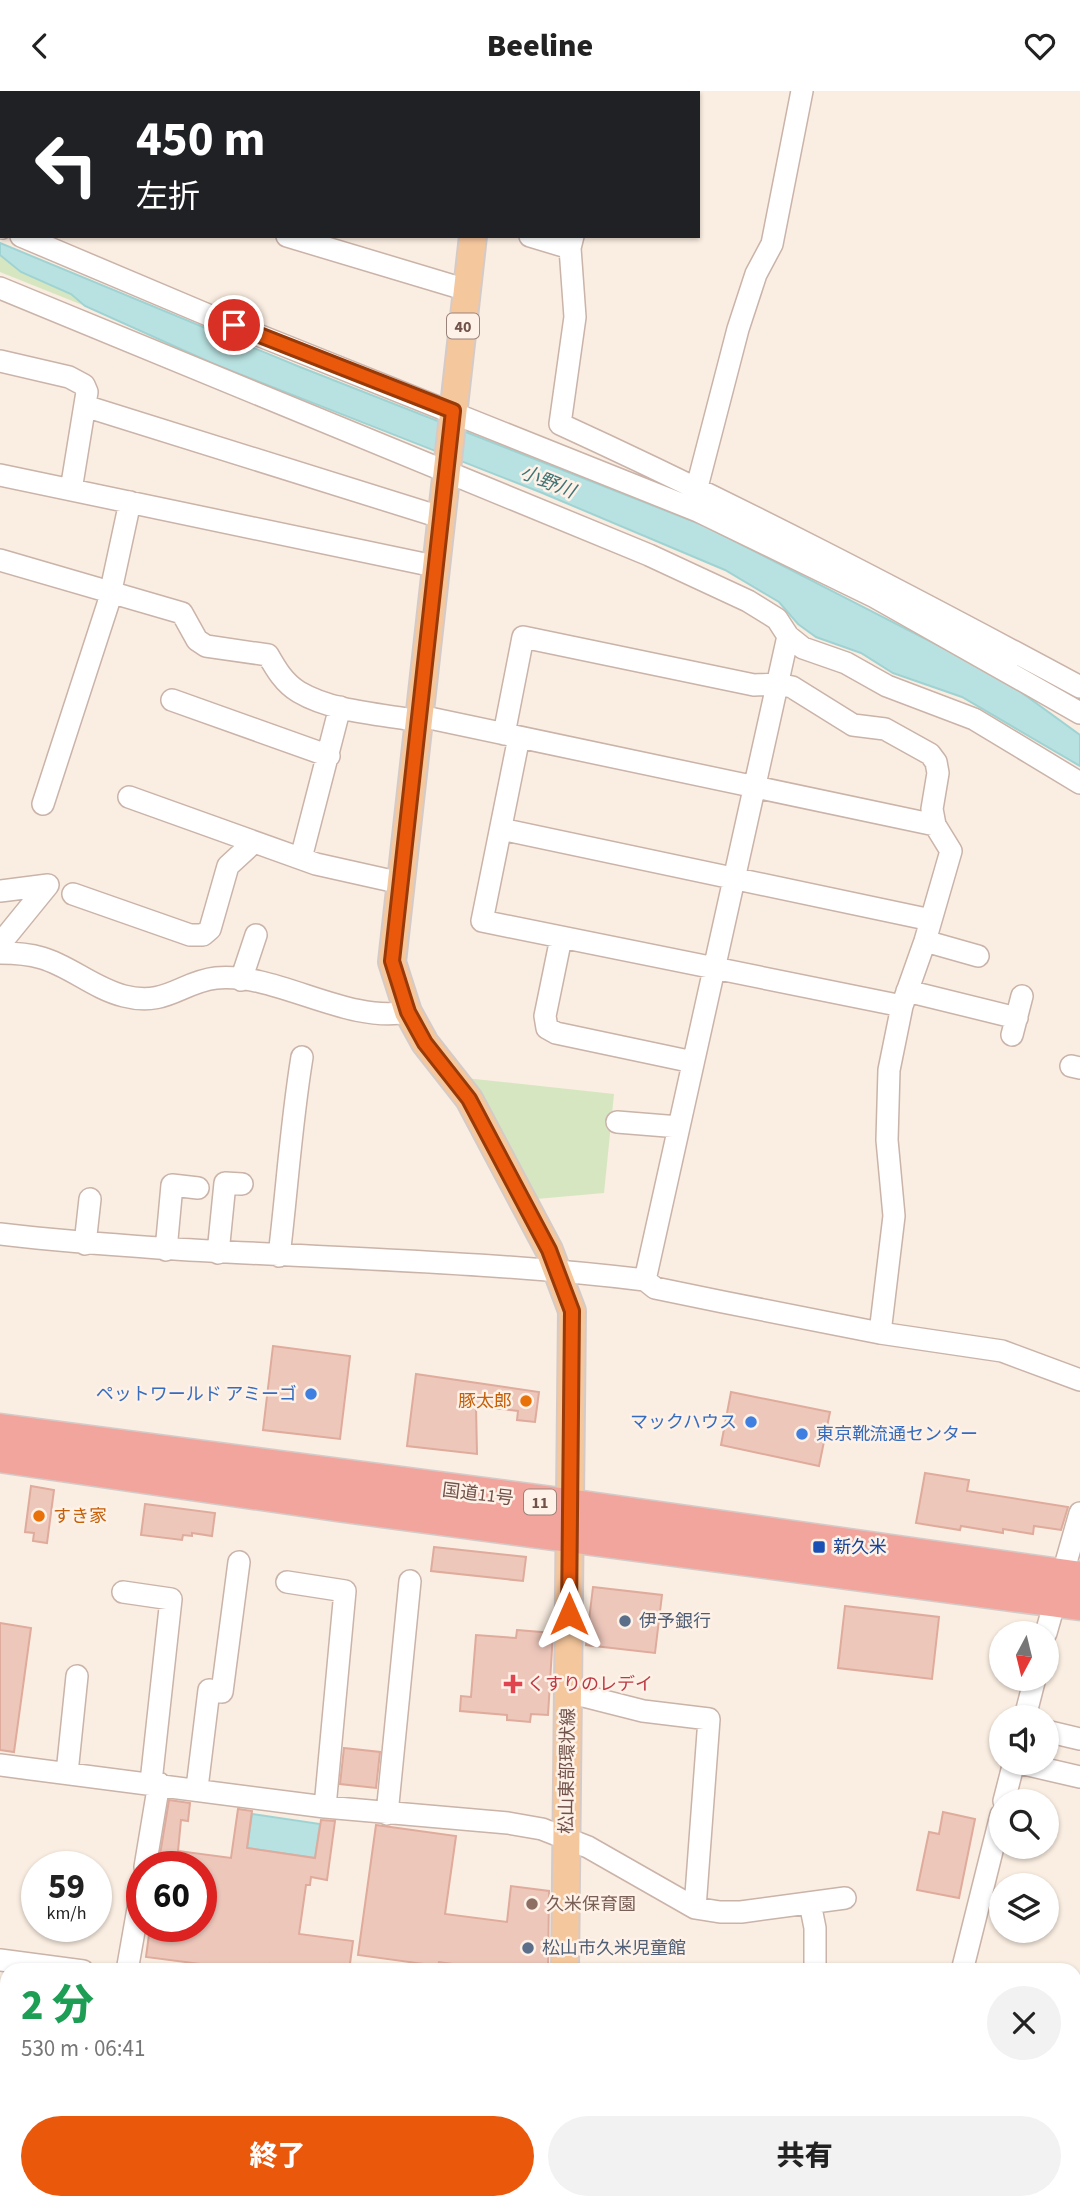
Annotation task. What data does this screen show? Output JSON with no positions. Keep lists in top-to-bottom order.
{
  "streets": {
    "highway": ["国道11号", "11"],
    "main road": ["40", "松山東部環状線"]
  },
  "crossings": [
    ["国道11号", "松山東部環状線"]
  ],
  "water": ["小野川"],
  "places": {
    "other": [
      "ペットワールド アミーゴ",
      "豚太郎",
      "マックハウス",
      "東京靴流通センター",
      "すき家",
      "伊予銀行",
      "久米保育園",
      "松山市久米児童館"
    ],
    "transit": ["新久米"],
    "health": ["くすりのレデイ"]
  },
  "north": "bottom",
  "page": {
    "header": "Beeline",
    "turn": ["450 m", "左折"],
    "speed": "59 km/h",
    "limit": "60",
    "heading": ["2 分", "530 m · 06:41"],
    "buttons": ["終了", "共有"]
  }
}
